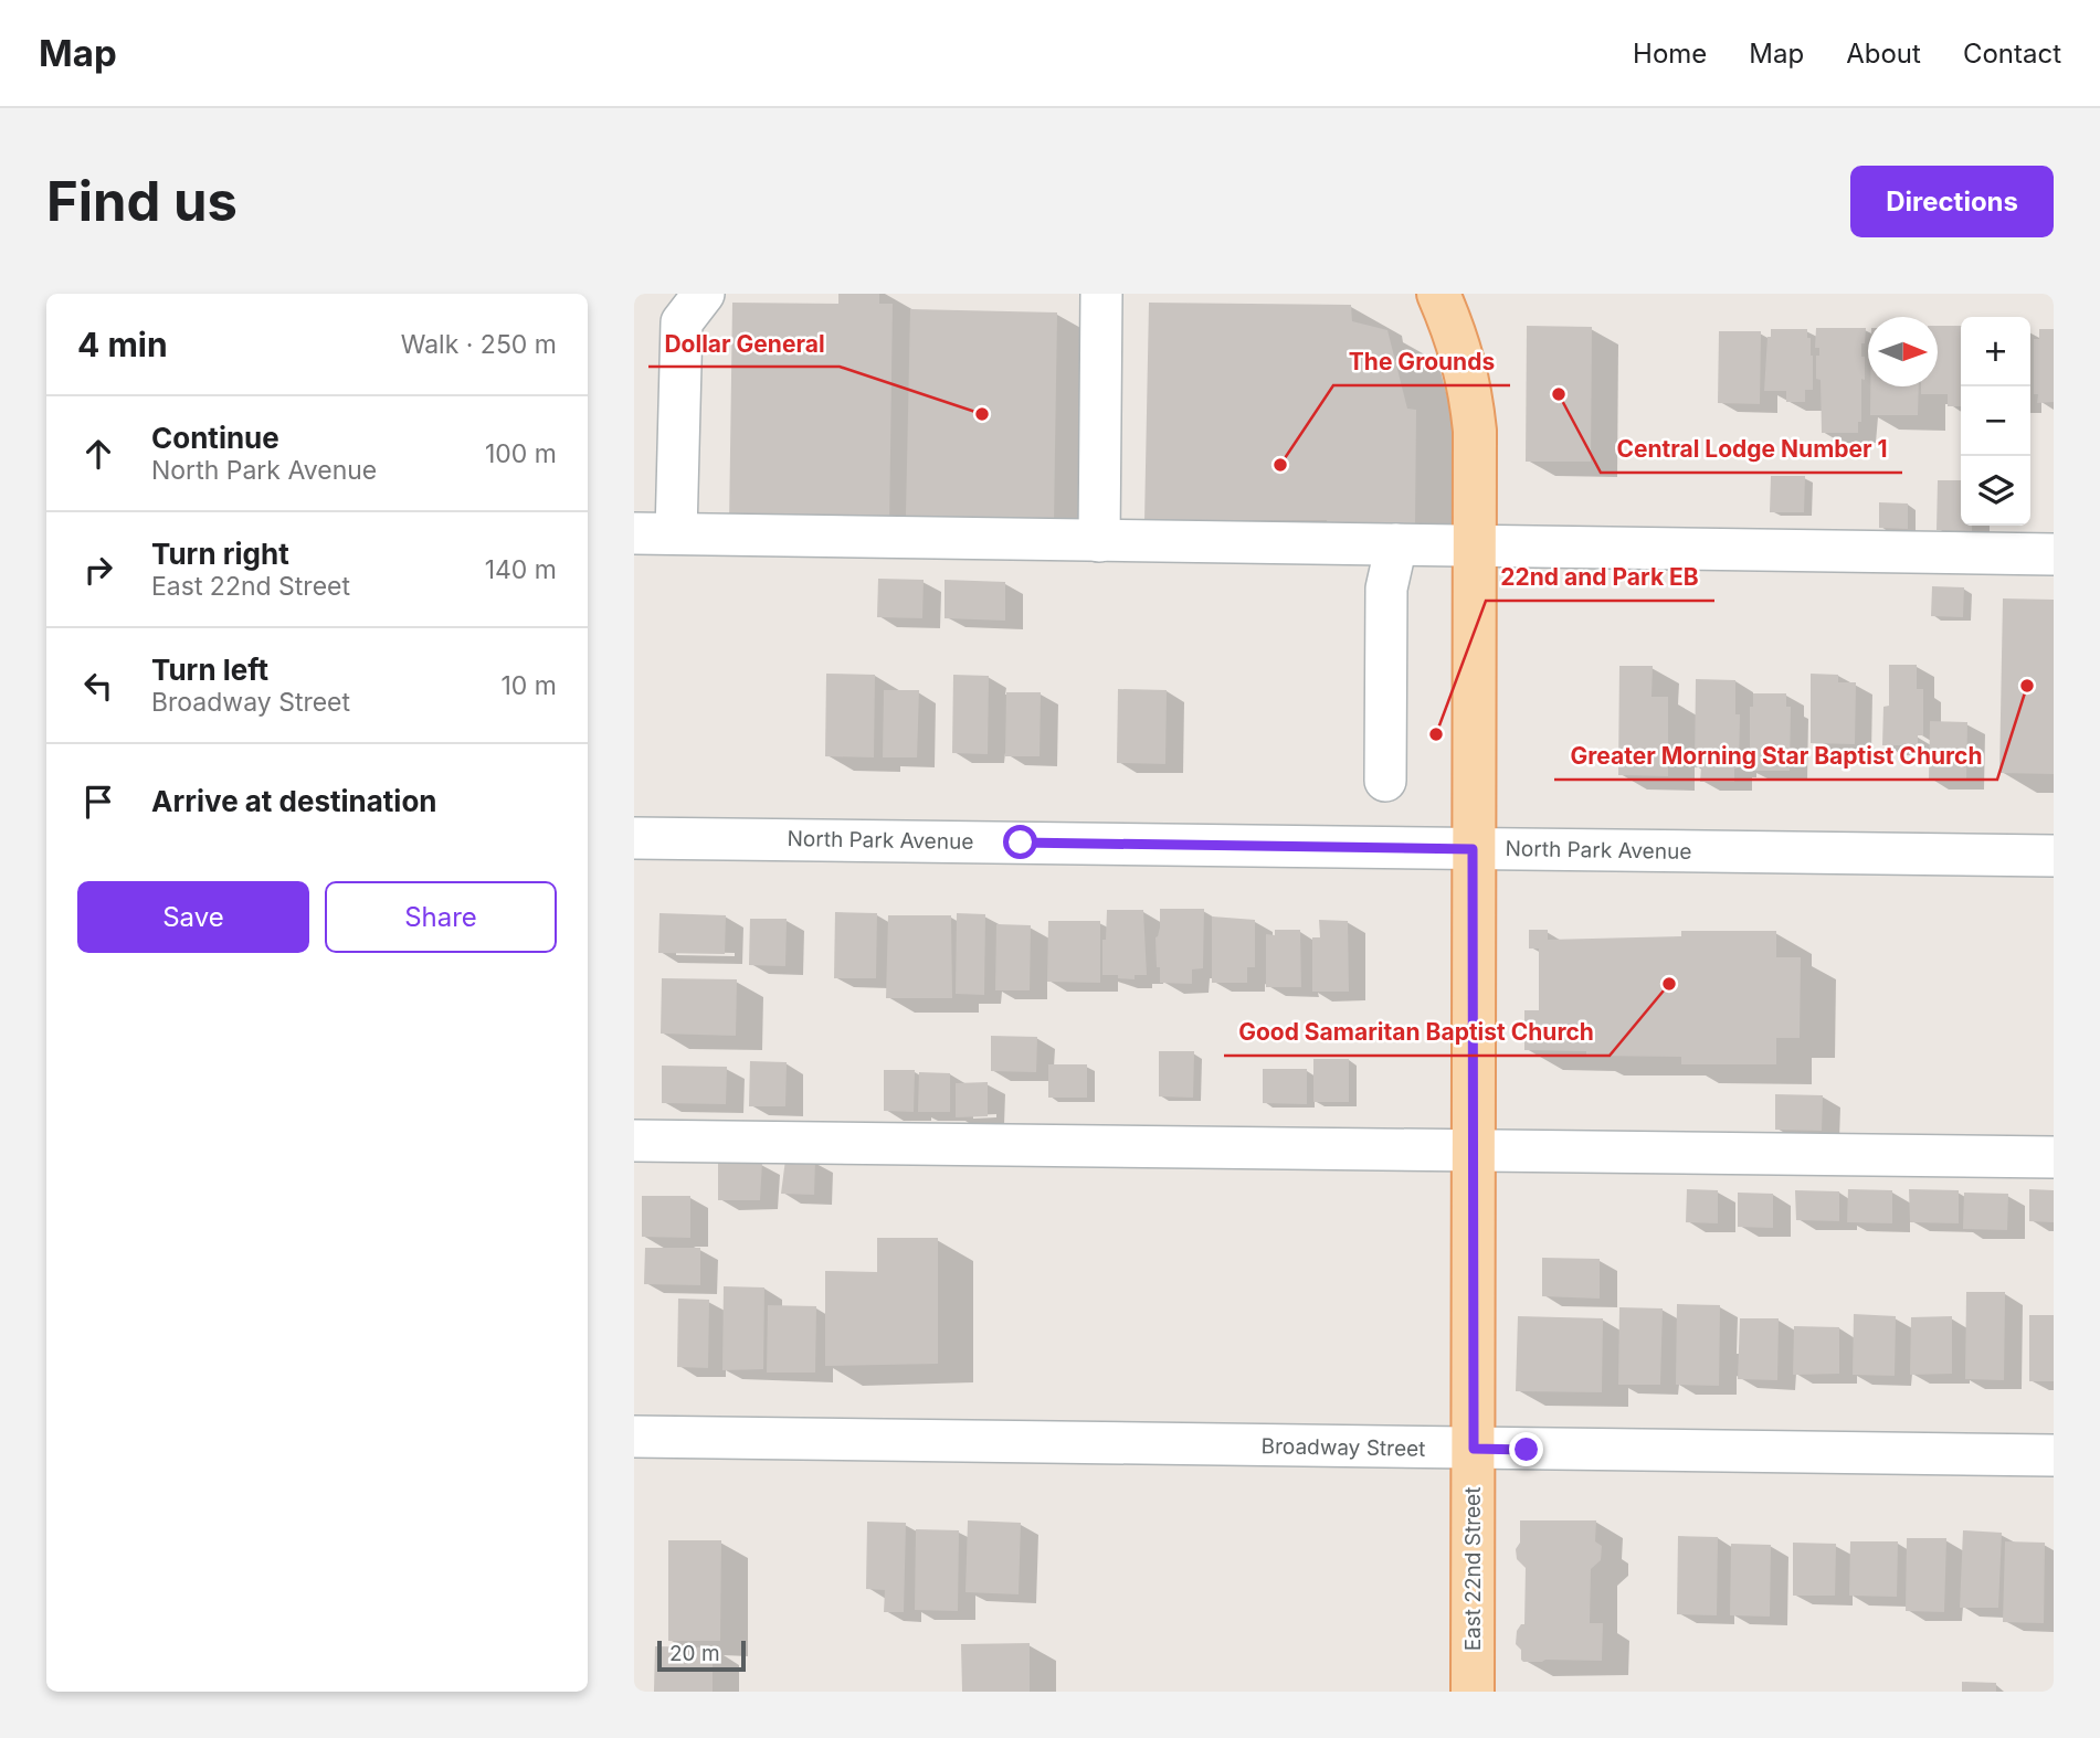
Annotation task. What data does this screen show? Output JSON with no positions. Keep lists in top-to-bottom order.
{
  "streets": {
    "main road": ["East 22nd Street"],
    "street": ["North Park Avenue", "Broadway Street"]
  },
  "crossings": [
    ["North Park Avenue", "East 22nd Street"],
    ["Broadway Street", "East 22nd Street"]
  ],
  "places": [
    "Central Lodge Number 1",
    "Dollar General",
    "The Grounds",
    "Greater Morning Star Baptist Church",
    "22nd and Park EB",
    "Good Samaritan Baptist Church"
  ],
  "scale_bar": "20 m",
  "north": "right",
  "page": {
    "header": "Map",
    "nav": [
      "Home",
      "Map",
      "About",
      "Contact"
    ],
    "buttons": [
      "Directions",
      ["Save", "Share"]
    ],
    "title": "Find us",
    "heading": ["4 min", "Walk · 250 m"],
    "map_buttons": ["+", "−"],
    "list": [
      ["Continue", "North Park Avenue", "100 m"],
      ["Turn right", "East 22nd Street", "140 m"],
      ["Turn left", "Broadway Street", "10 m"],
      "Arrive at destination"
    ],
    "scale": "20 m"
  }
}
